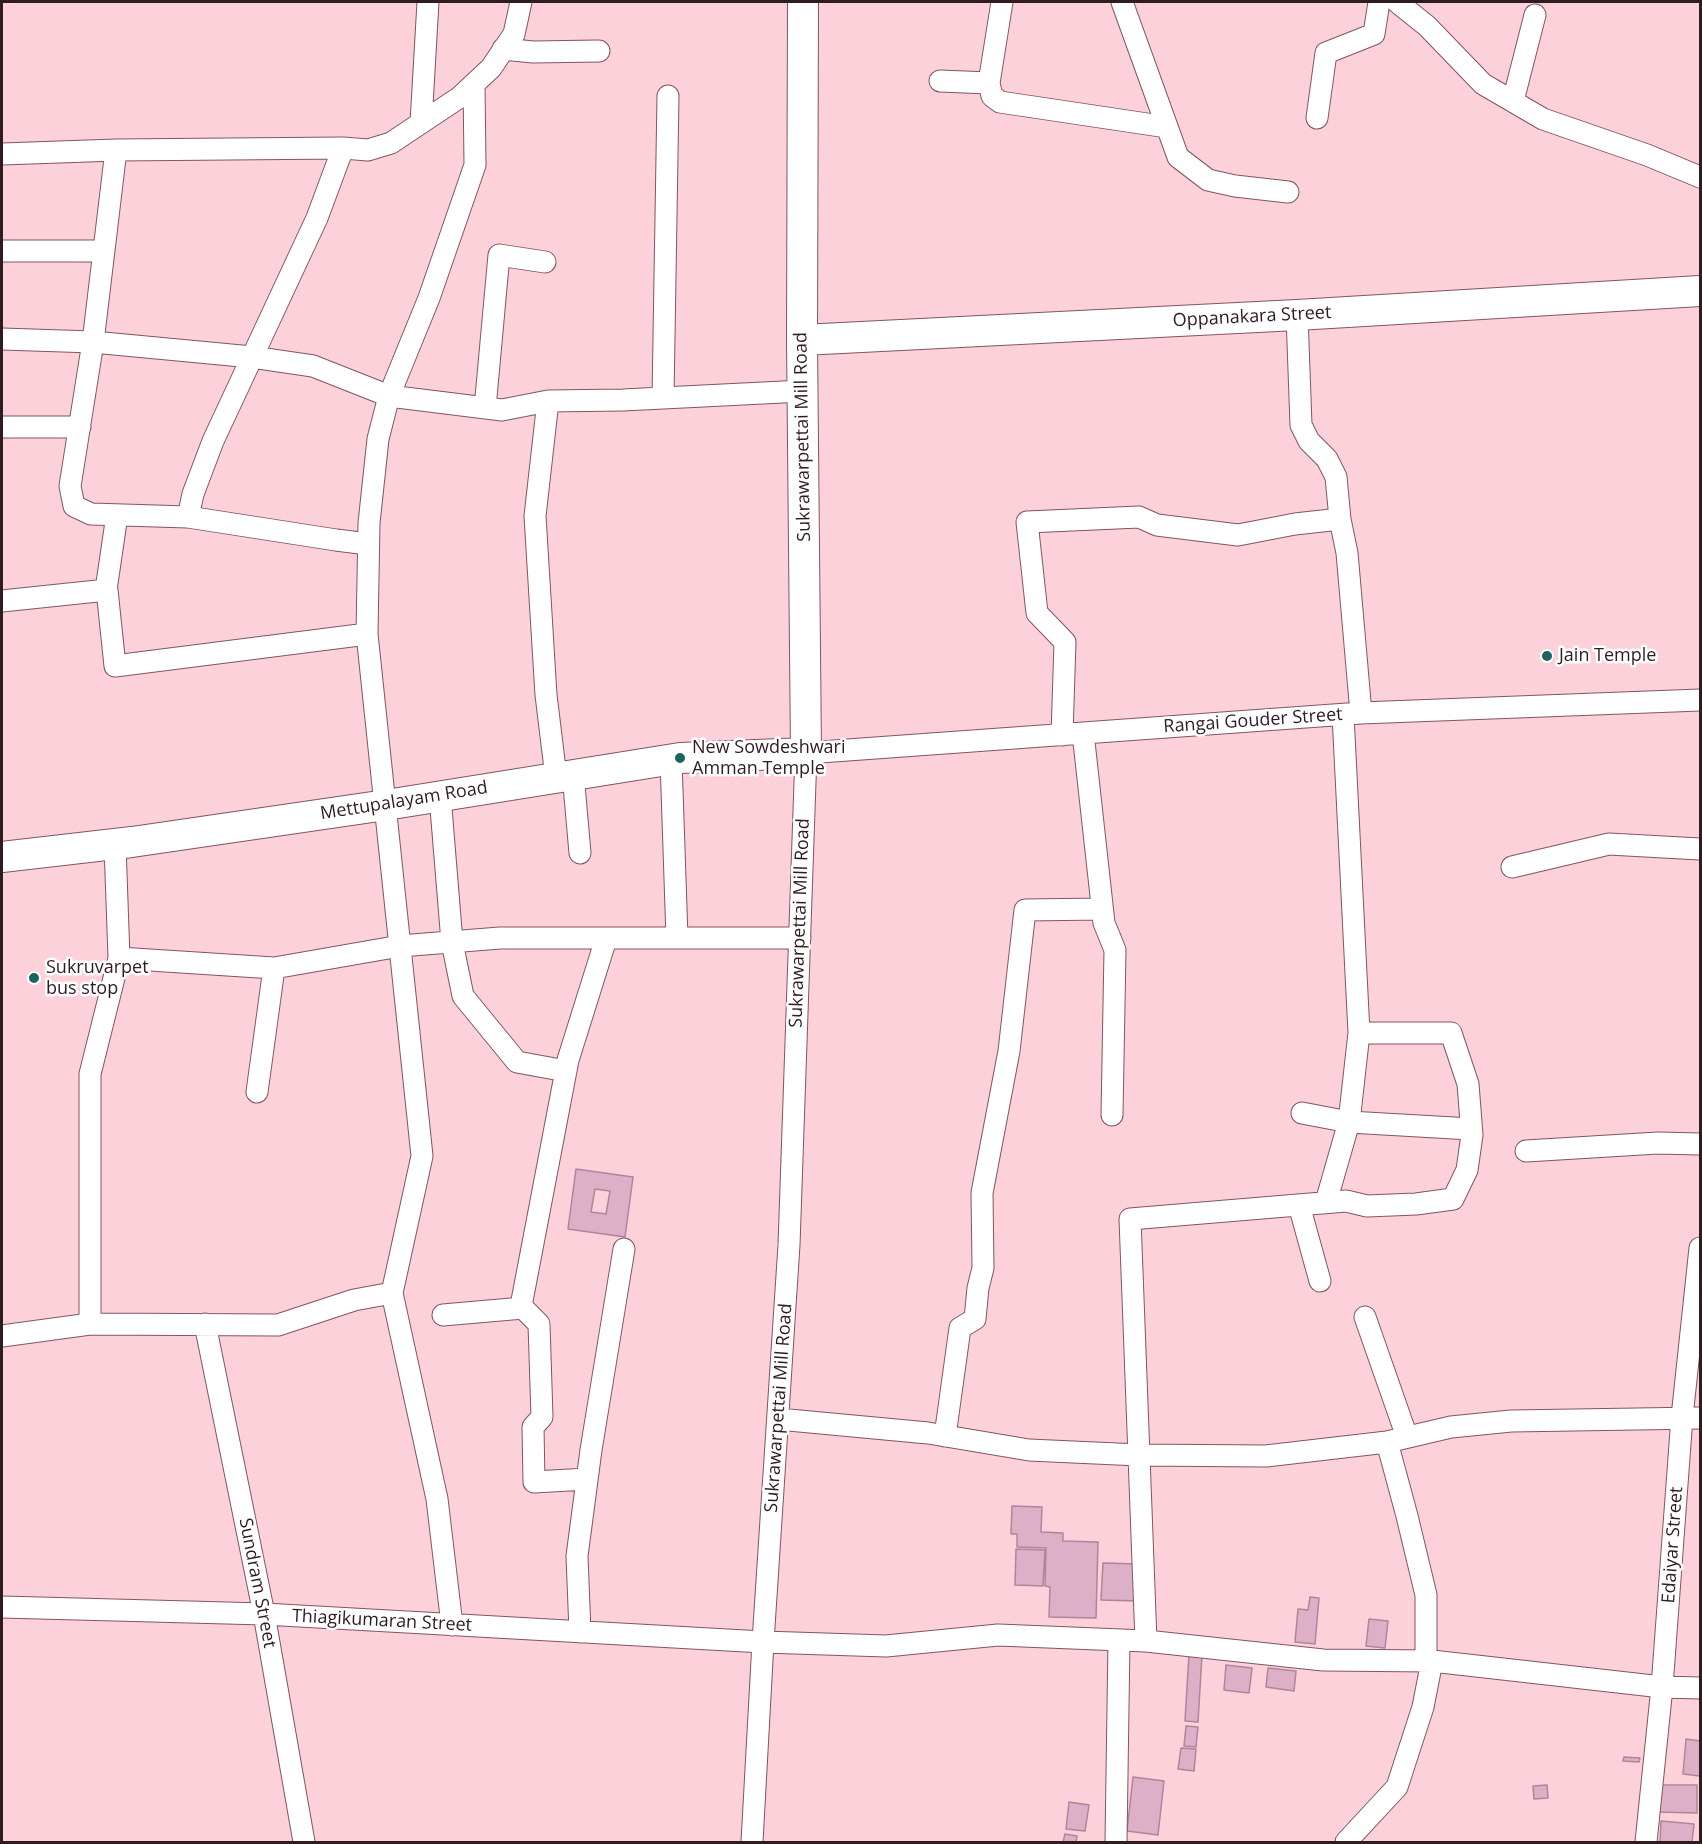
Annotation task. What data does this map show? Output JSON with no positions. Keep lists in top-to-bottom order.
{
  "streets": {
    "highway": ["Oppanakara Street", "Sukrawarpettai Mill Road", "Mettupalayam Road"],
    "street": [
      "Rangai Gouder Street",
      "Edaiyar Street",
      "Sundram Street",
      "Thiagikumaran Street"
    ]
  },
  "crossings": [
    ["Oppanakara Street", "Sukrawarpettai Mill Road"],
    ["Sukrawarpettai Mill Road", "Rangai Gouder Street"],
    ["Sukrawarpettai Mill Road", "Mettupalayam Road"],
    ["Sukrawarpettai Mill Road", "Thiagikumaran Street"],
    ["Rangai Gouder Street", "Mettupalayam Road"],
    ["Edaiyar Street", "Thiagikumaran Street"],
    ["Sundram Street", "Thiagikumaran Street"]
  ],
  "places": ["Jain Temple", "New Sowdeshwari Amman Temple", "Sukruvarpet bus stop"]
}
